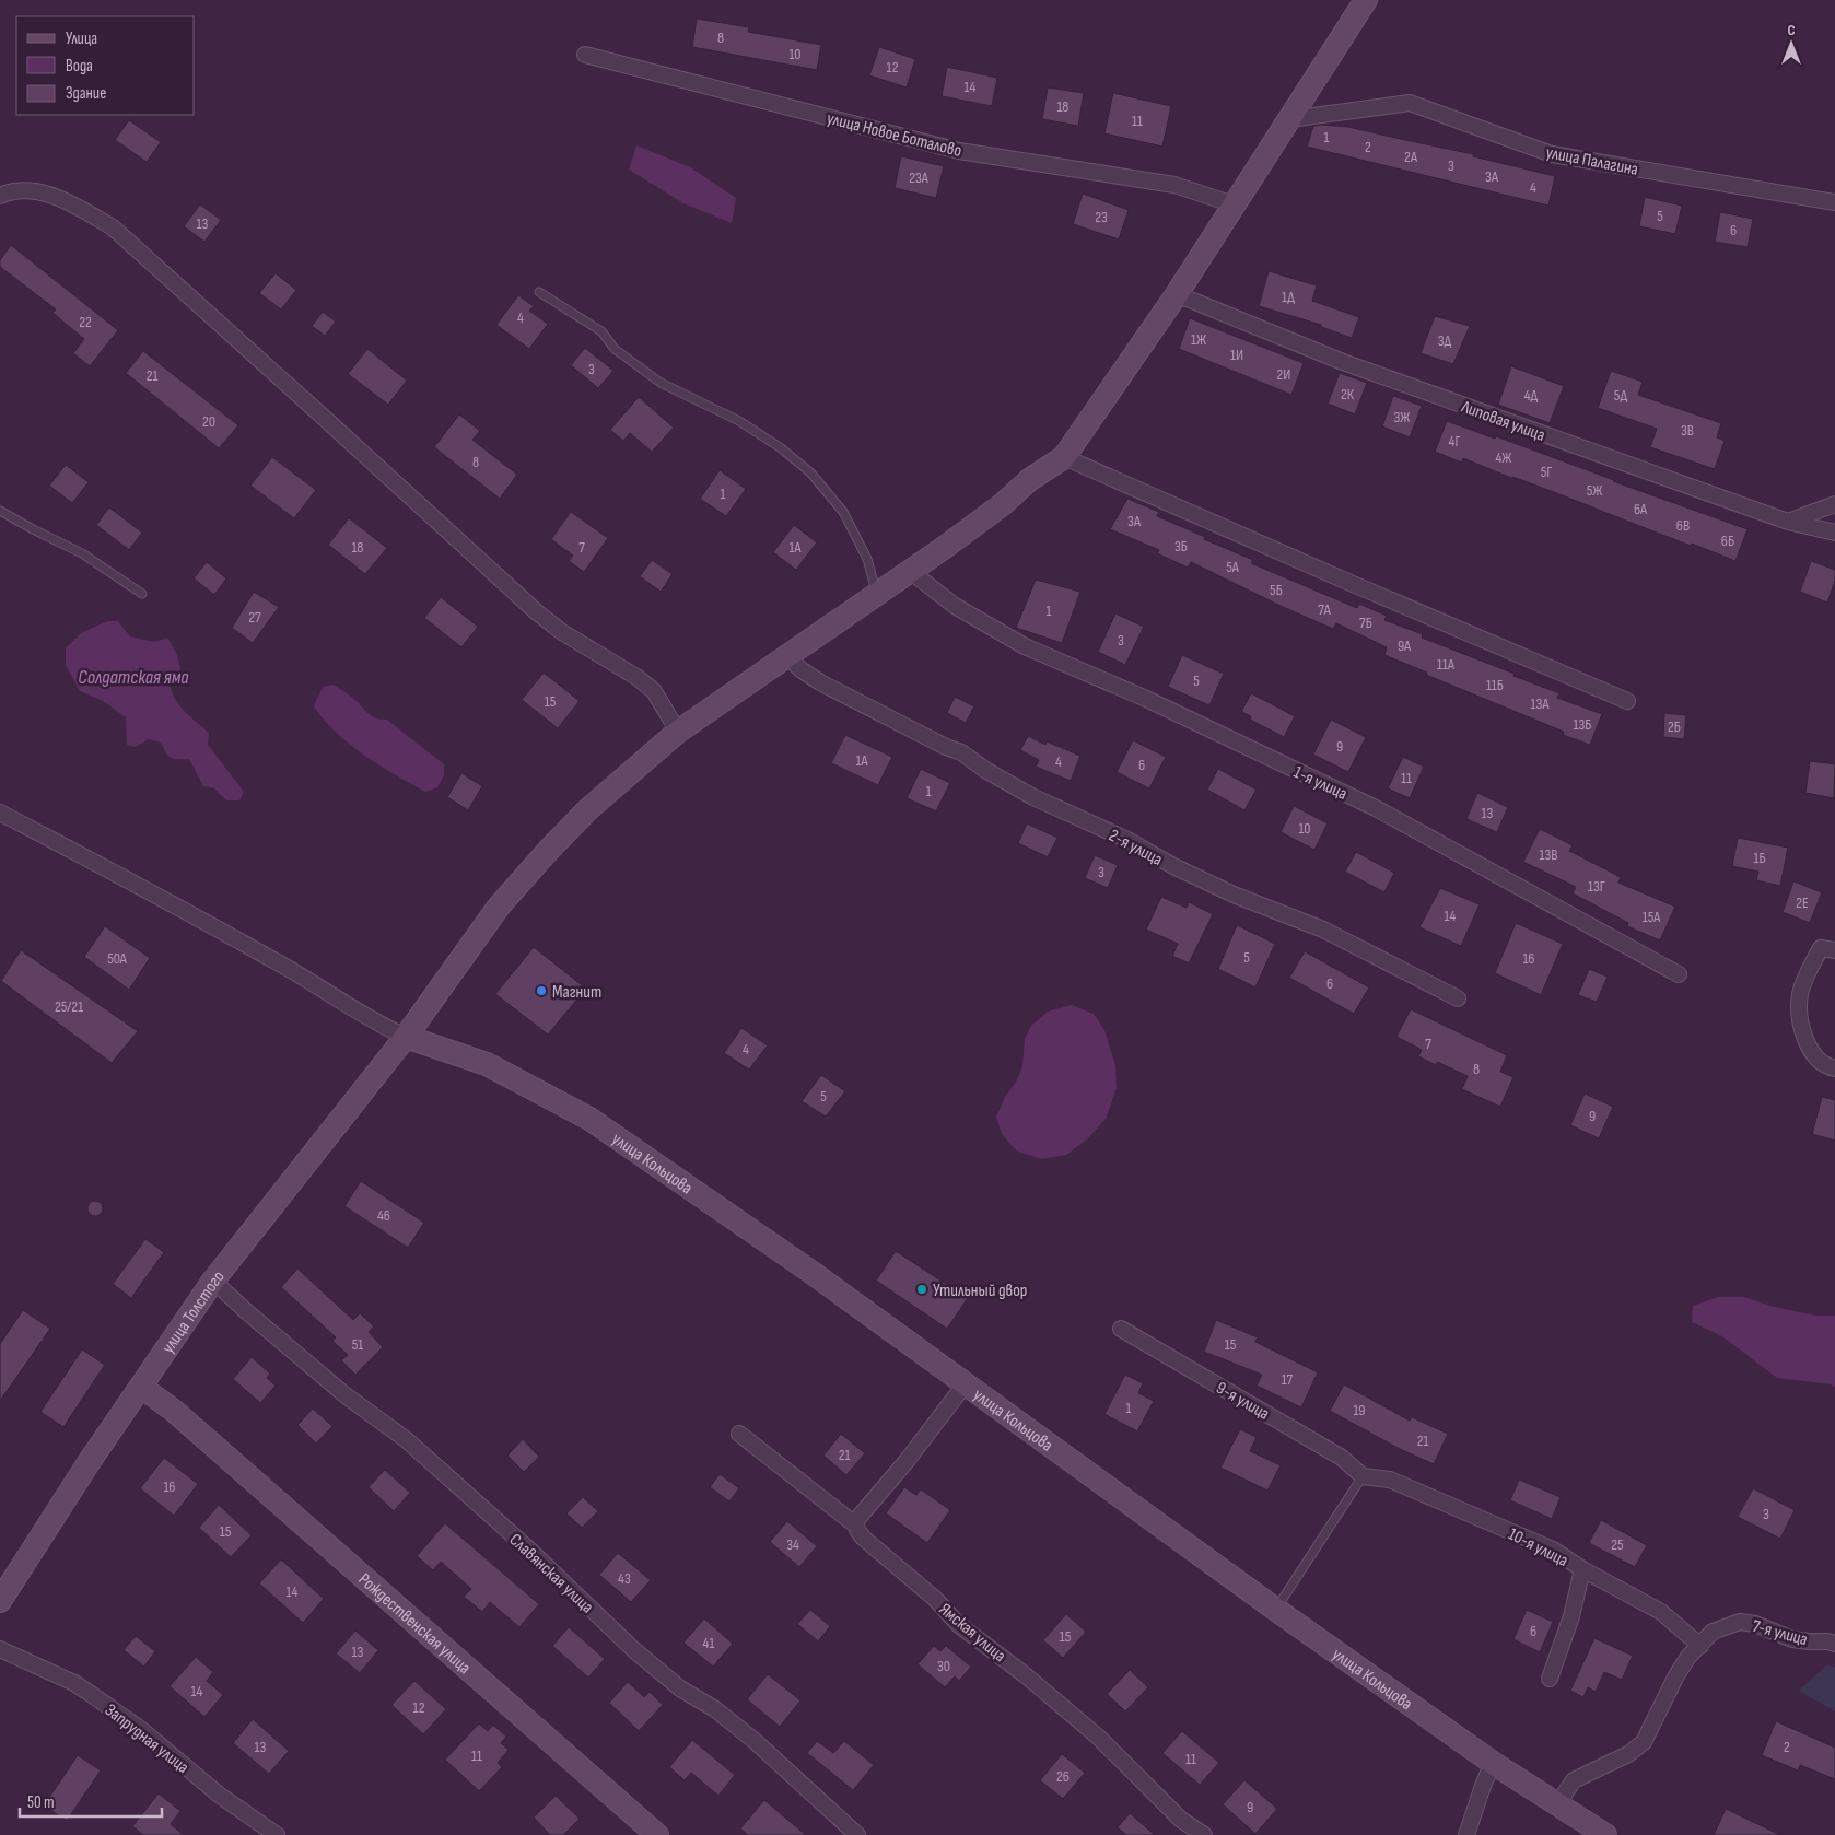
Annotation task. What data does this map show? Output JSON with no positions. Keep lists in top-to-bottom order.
{
  "streets": {
    "main road": ["улица Кольцова", "улица Толстого", "Рождественская улица"],
    "street": [
      "улица Новое Боталово",
      "улица Палагина",
      "Липовая улица",
      "1-я улица",
      "2-я улица",
      "9-я улица",
      "10-я улица",
      "Славянская улица",
      "Ямская улица",
      "7-я улица",
      "Запрудная улица"
    ]
  },
  "crossings": [
    ["1-я улица", "улица Толстого"],
    ["2-я улица", "улица Толстого"],
    ["улица Кольцова", "улица Толстого"],
    ["улица Кольцова", "7-я улица"],
    ["улица Толстого", "Славянская улица"],
    ["улица Толстого", "Рождественская улица"],
    ["9-я улица", "10-я улица"],
    ["10-я улица", "7-я улица"]
  ],
  "water": ["Солдатская яма"],
  "places": ["Магнит", "Утильный двор"],
  "house_numbers": [
    "8",
    "10",
    "12",
    "14",
    "18",
    "11",
    "1",
    "2",
    "2А",
    "3",
    "3А",
    "23А",
    "4",
    "5",
    "23",
    "13",
    "6",
    "1Д",
    "4",
    "22",
    "1Ж",
    "3Д",
    "1И",
    "3",
    "2И",
    "21",
    "2К",
    "4Д",
    "5Д",
    "3Ж",
    "20",
    "3В",
    "4Г",
    "4Ж",
    "8",
    "5Г",
    "5Ж",
    "1",
    "6А",
    "3А",
    "6В",
    "6Б",
    "3Б",
    "18",
    "7",
    "1А",
    "5А",
    "5Б",
    "7А",
    "1",
    "27",
    "7Б",
    "3",
    "9А",
    "11А",
    "5",
    "11Б",
    "15",
    "13А",
    "13Б",
    "2Б",
    "9",
    "1А",
    "4",
    "6",
    "11",
    "1",
    "13",
    "10",
    "13В",
    "1Б",
    "3",
    "13Г",
    "2Е",
    "14",
    "15А",
    "5",
    "50А",
    "16",
    "6",
    "25/21",
    "7",
    "4",
    "8",
    "5",
    "9",
    "46",
    "51",
    "15",
    "17",
    "1",
    "19",
    "21",
    "21",
    "16",
    "3",
    "15",
    "34",
    "25",
    "43",
    "14",
    "6",
    "15",
    "41",
    "13",
    "30",
    "14",
    "12",
    "13",
    "2",
    "11",
    "11",
    "26",
    "9"
  ],
  "legend": ["Улица", "Вода", "Здание"],
  "scale_bar": "50 m",
  "north": "top"
}
